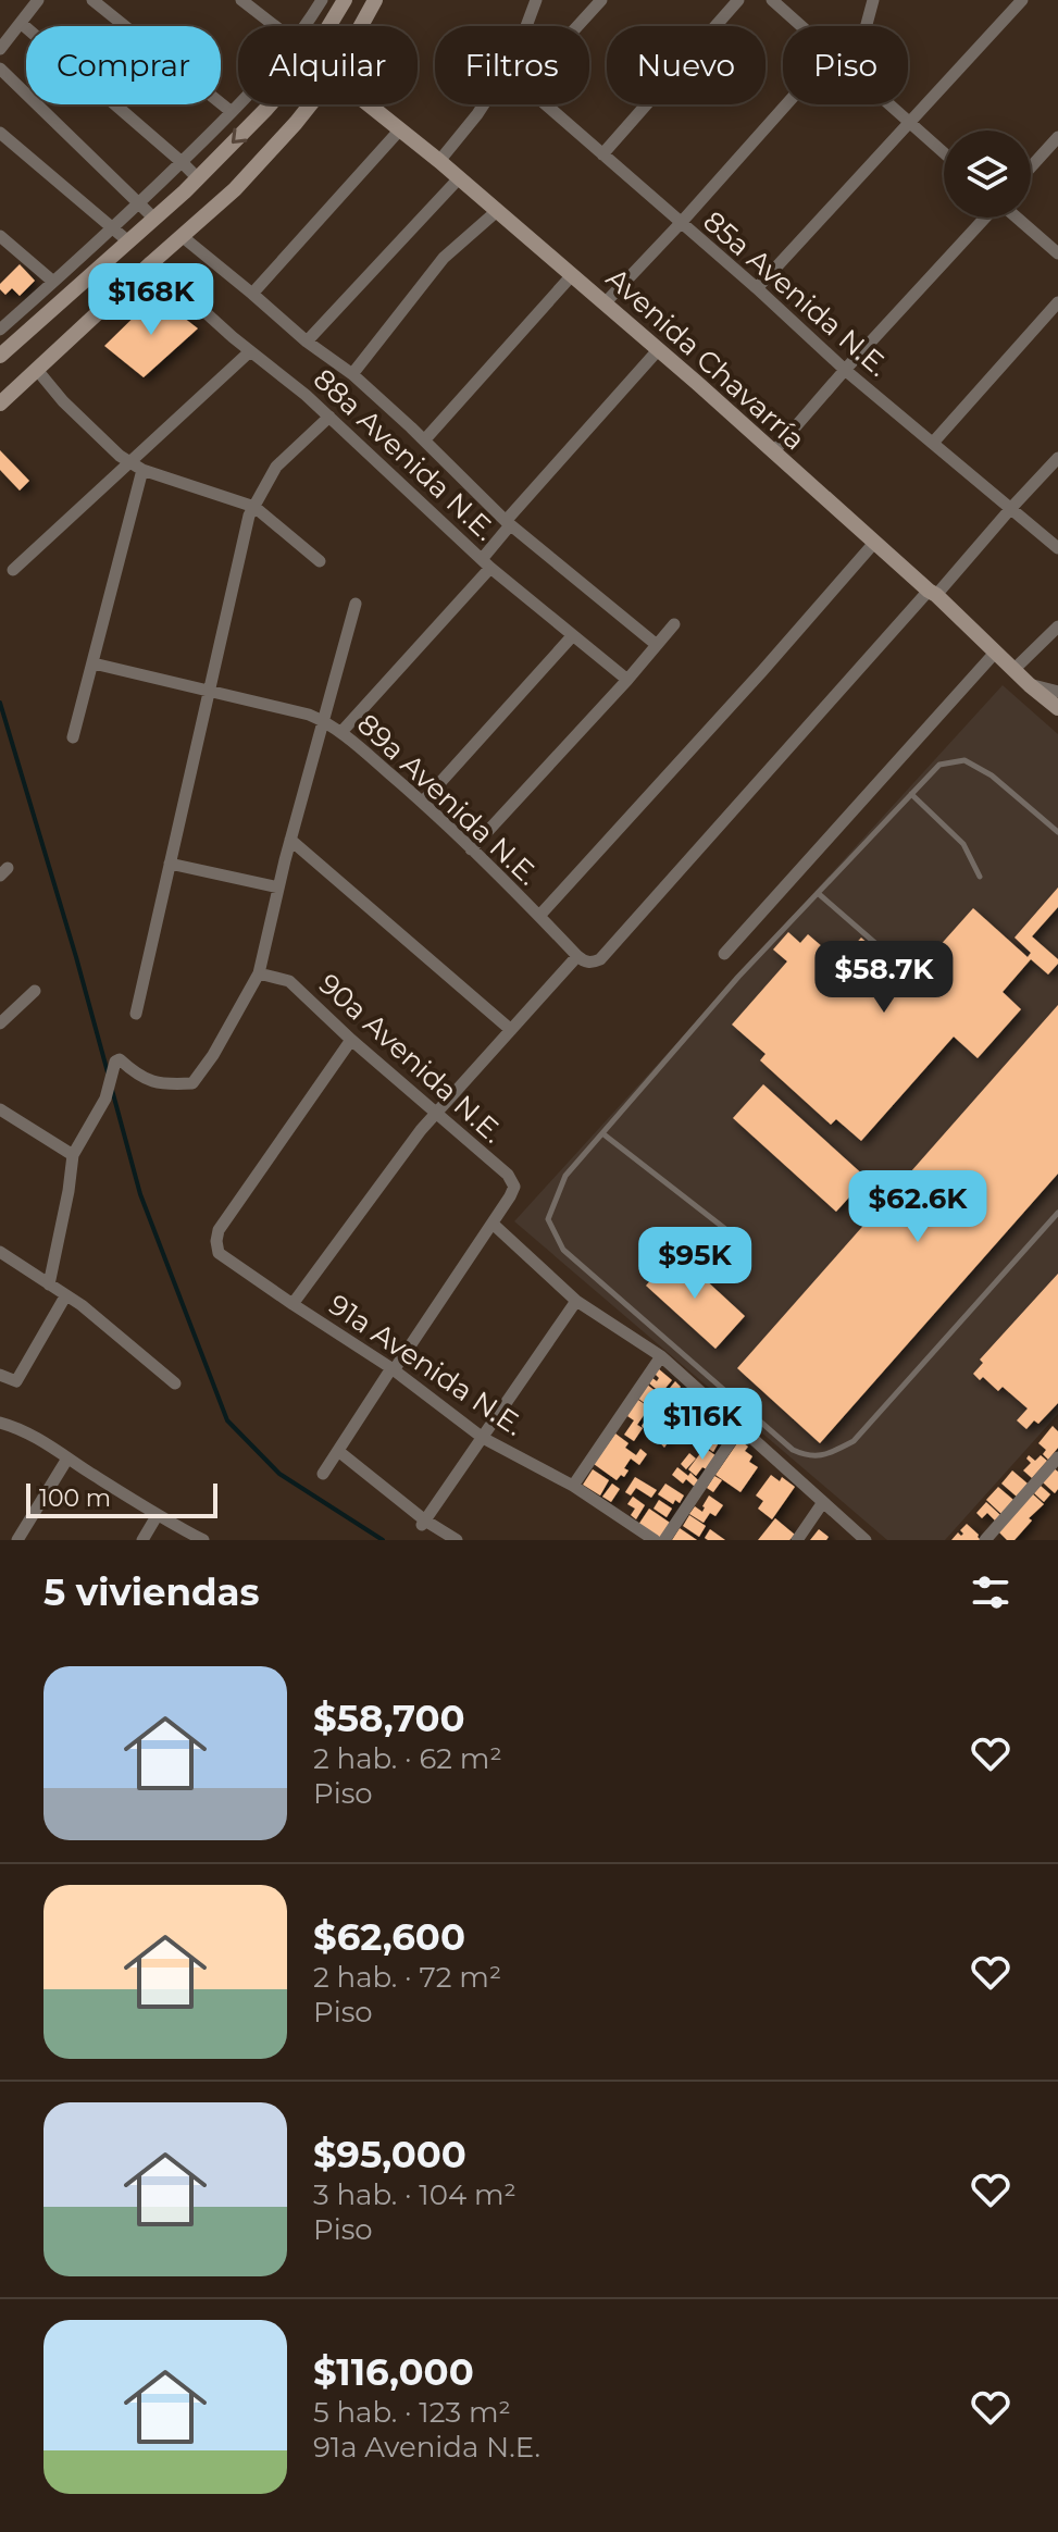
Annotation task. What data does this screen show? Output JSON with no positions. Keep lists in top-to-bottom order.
{
  "streets": {
    "main road": ["Avenida Chavarría"],
    "street": [
      "85a Avenida N.E.",
      "88a Avenida N.E.",
      "89a Avenida N.E.",
      "90a Avenida N.E.",
      "91a Avenida N.E."
    ]
  },
  "crossings": [
    ["90a Avenida N.E.", "91a Avenida N.E."]
  ],
  "scale_bar": "100 m",
  "page": {
    "chip": [
      "Comprar",
      "Alquilar",
      "Filtros",
      "Nuevo",
      "Piso"
    ],
    "price": [
      "$168K",
      "$58.7K",
      "$62.6K",
      "$95K",
      "$116K"
    ],
    "scale": "100 m",
    "heading": "5 viviendas",
    "list": [
      {
        "name": "$58,700",
        "note": "2 hab. · 62 m² · Piso"
      },
      {
        "name": "$62,600",
        "note": "2 hab. · 72 m² · Piso"
      },
      {
        "name": "$95,000",
        "note": "3 hab. · 104 m² · Piso"
      },
      {
        "name": "$116,000",
        "note": "5 hab. · 123 m² · 91a Avenida N.E."
      }
    ]
  }
}
